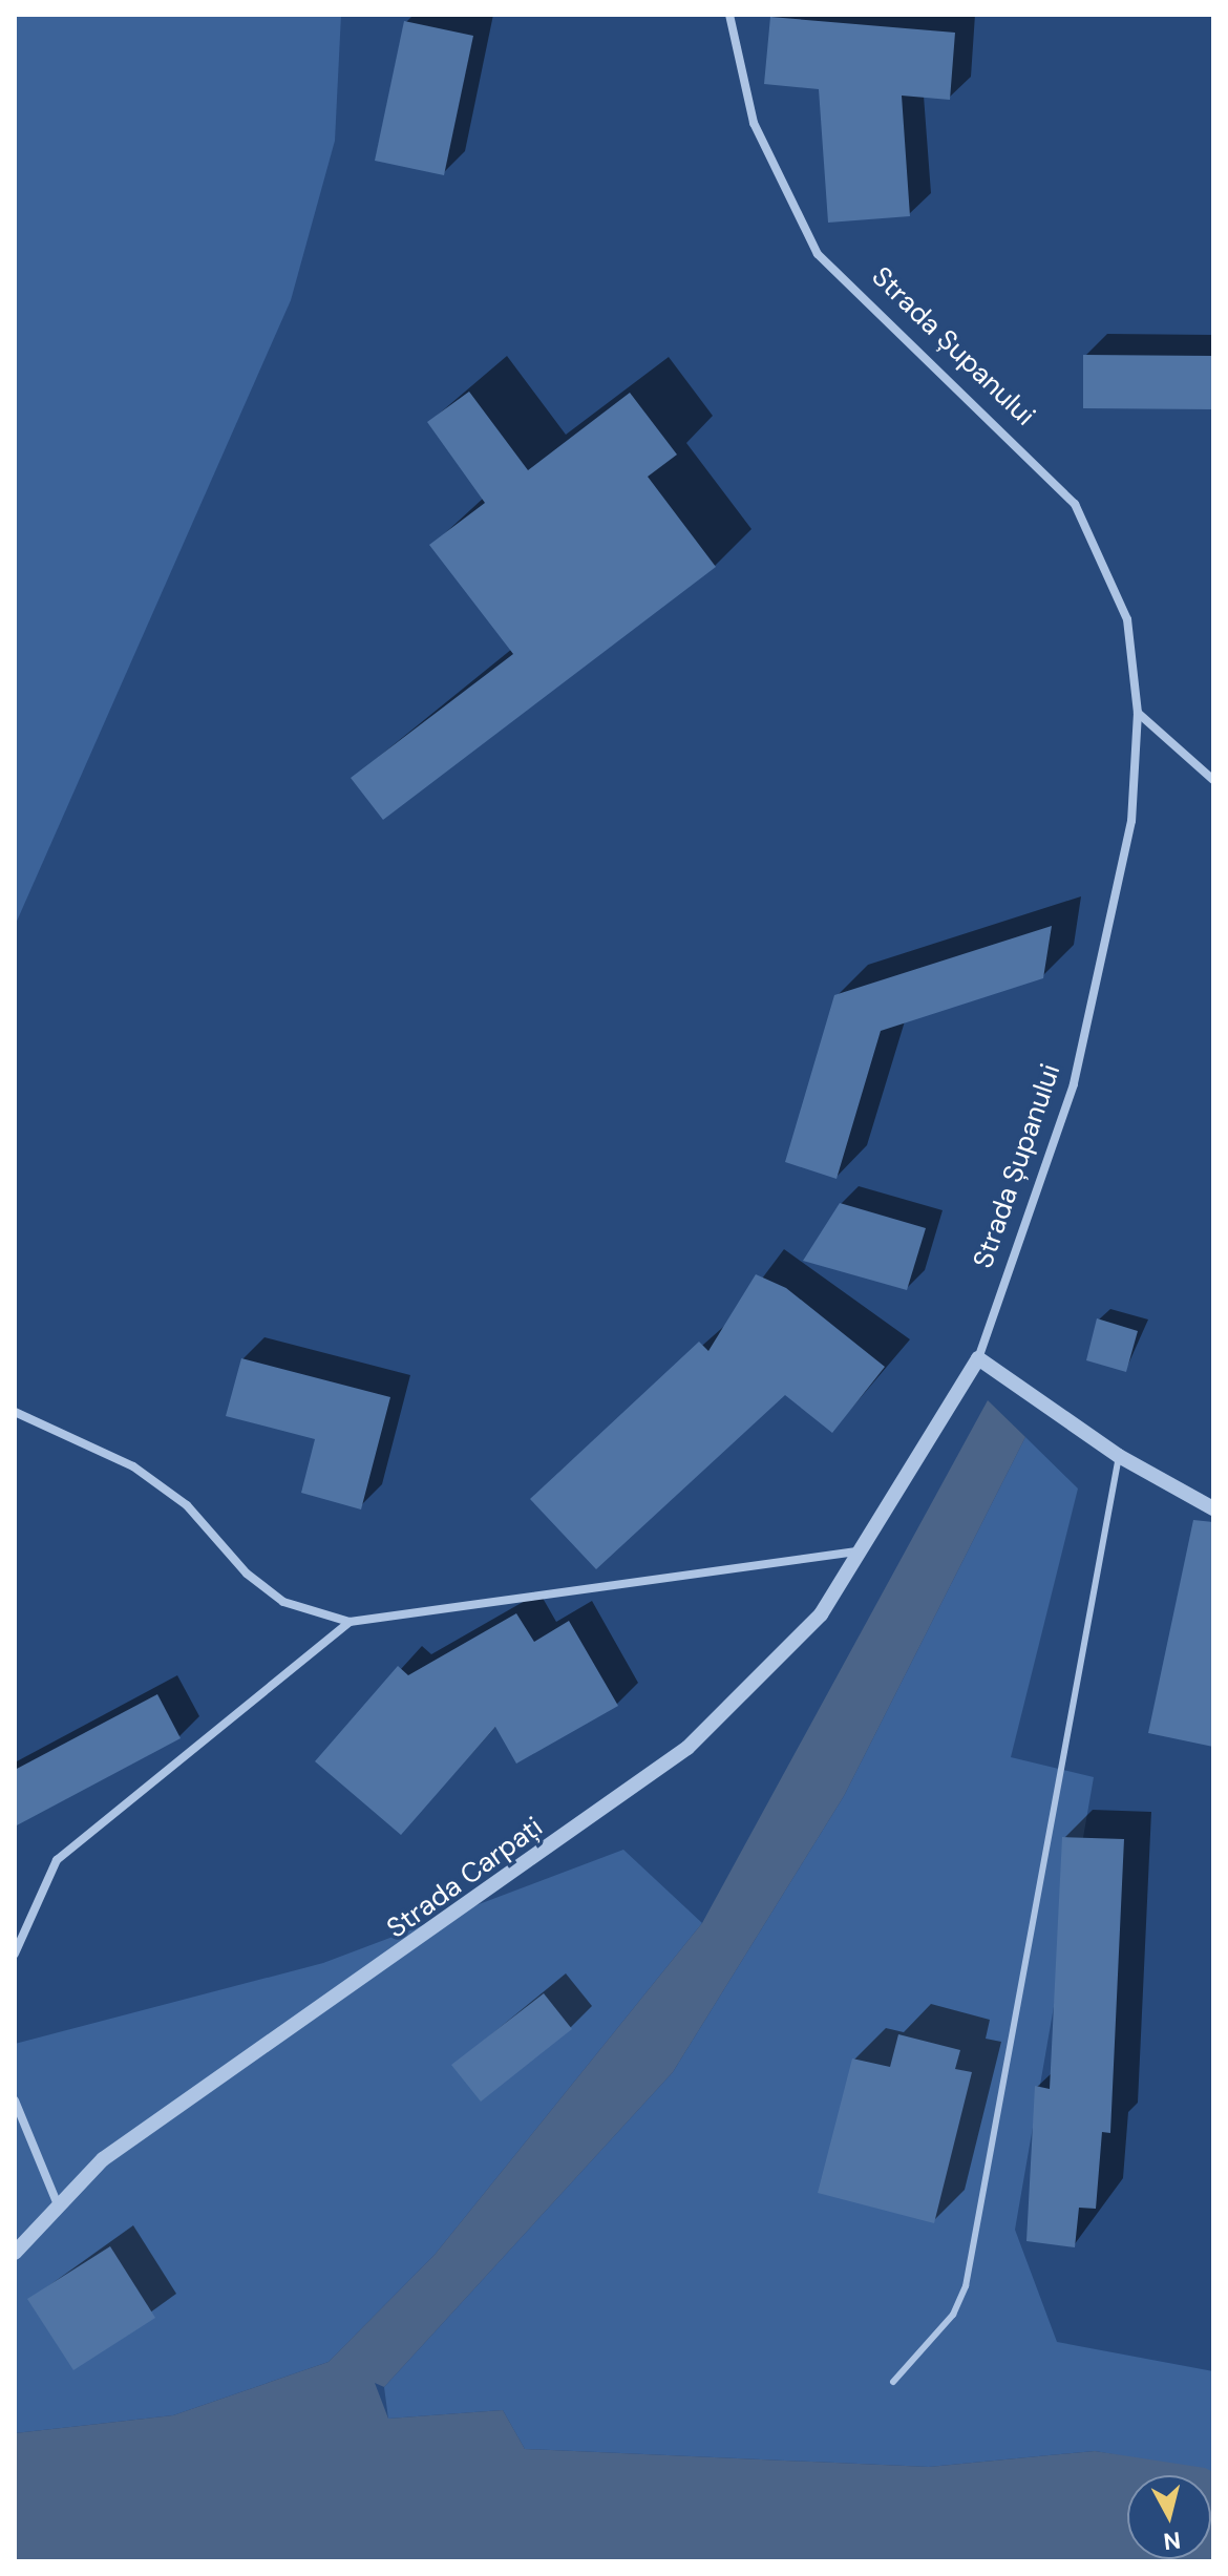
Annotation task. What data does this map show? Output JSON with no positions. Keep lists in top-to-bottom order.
{
  "streets": {
    "street": ["Strada Șupanului", "Strada Carpați"]
  },
  "crossings": [
    ["Strada Șupanului", "Strada Carpați"]
  ],
  "north": "bottom"
}
